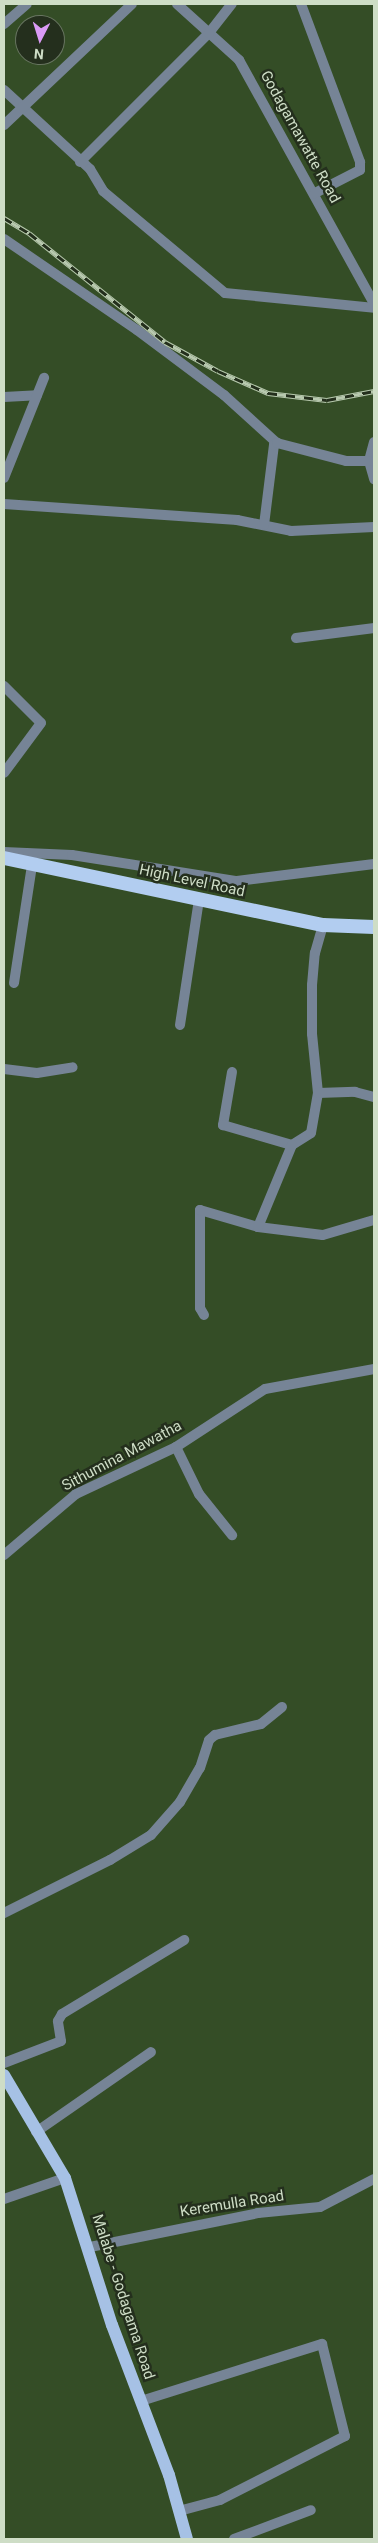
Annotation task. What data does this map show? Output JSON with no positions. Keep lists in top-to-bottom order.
{
  "streets": {
    "highway": ["High Level Road"],
    "main road": ["Malabe - Godagama Road"],
    "street": ["Godagamawatte Road", "Sithumina Mawatha", "Keremulla Road"]
  },
  "crossings": [
    ["Keremulla Road", "Malabe - Godagama Road"]
  ],
  "north": "bottom"
}
